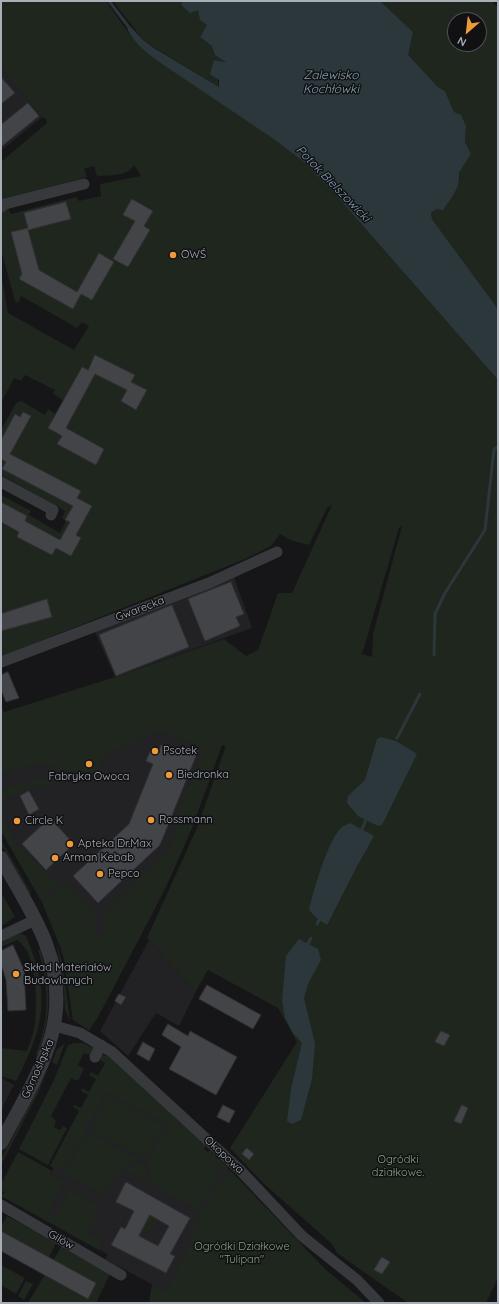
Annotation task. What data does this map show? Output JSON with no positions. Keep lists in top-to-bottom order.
{
  "streets": {
    "street": [
      "Gwarecka",
      "Górnośląska",
      "Okopowa",
      "Gilów"
    ]
  },
  "crossings": [
    ["Górnośląska", "Okopowa"]
  ],
  "water": ["Zalewisko Kochłówki", "Potok Bielszowicki"],
  "parks": ["Ogródki działkowe.", "Ogródki Działkowe \"Tulipan\""],
  "places": [
    "OWŚ",
    "Psotek",
    "Fabryka Owoca",
    "Biedronka",
    "Rossmann",
    "Circle K",
    "Apteka Dr.Max",
    "Arman Kebab",
    "Pepco",
    "Skład Materiałów Budowlanych"
  ],
  "north": "bottom left"
}
